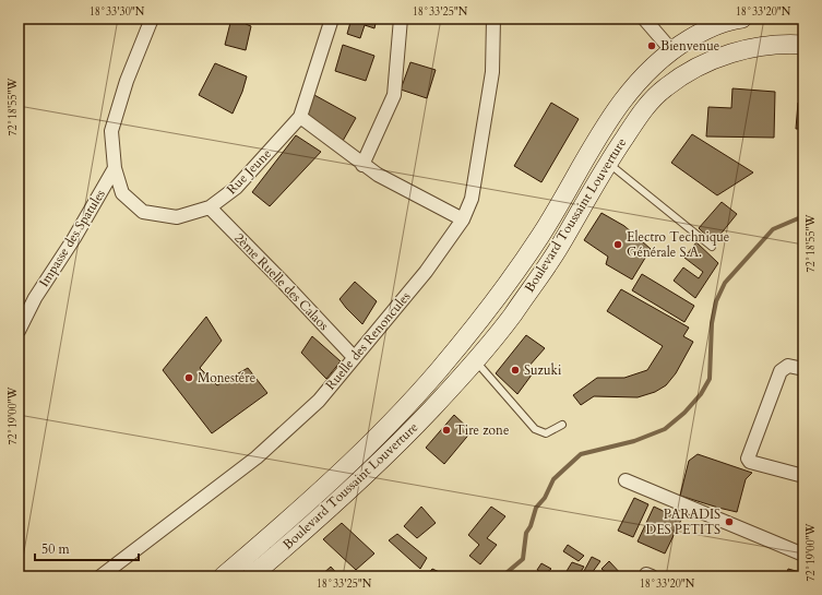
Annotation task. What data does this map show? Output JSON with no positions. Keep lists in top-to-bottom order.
{
  "streets": {
    "main road": ["Boulevard Toussaint Louverture"],
    "street": [
      "Rue Jeune",
      "Impasse des Spatules",
      "2ème Ruelle des Calaos",
      "Ruelle des Renoncules"
    ]
  },
  "crossings": [
    ["Rue Jeune", "Impasse des Spatules"],
    ["Rue Jeune", "2ème Ruelle des Calaos"],
    ["2ème Ruelle des Calaos", "Ruelle des Renoncules"]
  ],
  "places": [
    "Bienvenue",
    "Electro Technique Générale S.A.",
    "Suzuki",
    "Monestére",
    "Tire zone",
    "PARADIS DES PETITS"
  ],
  "scale_bar": "50 m",
  "coordinates": [
    "18°33'30\"N",
    "18°33'25\"N",
    "18°33'20\"N",
    "72°18'55\"W",
    "72°19'00\"W"
  ]
}
